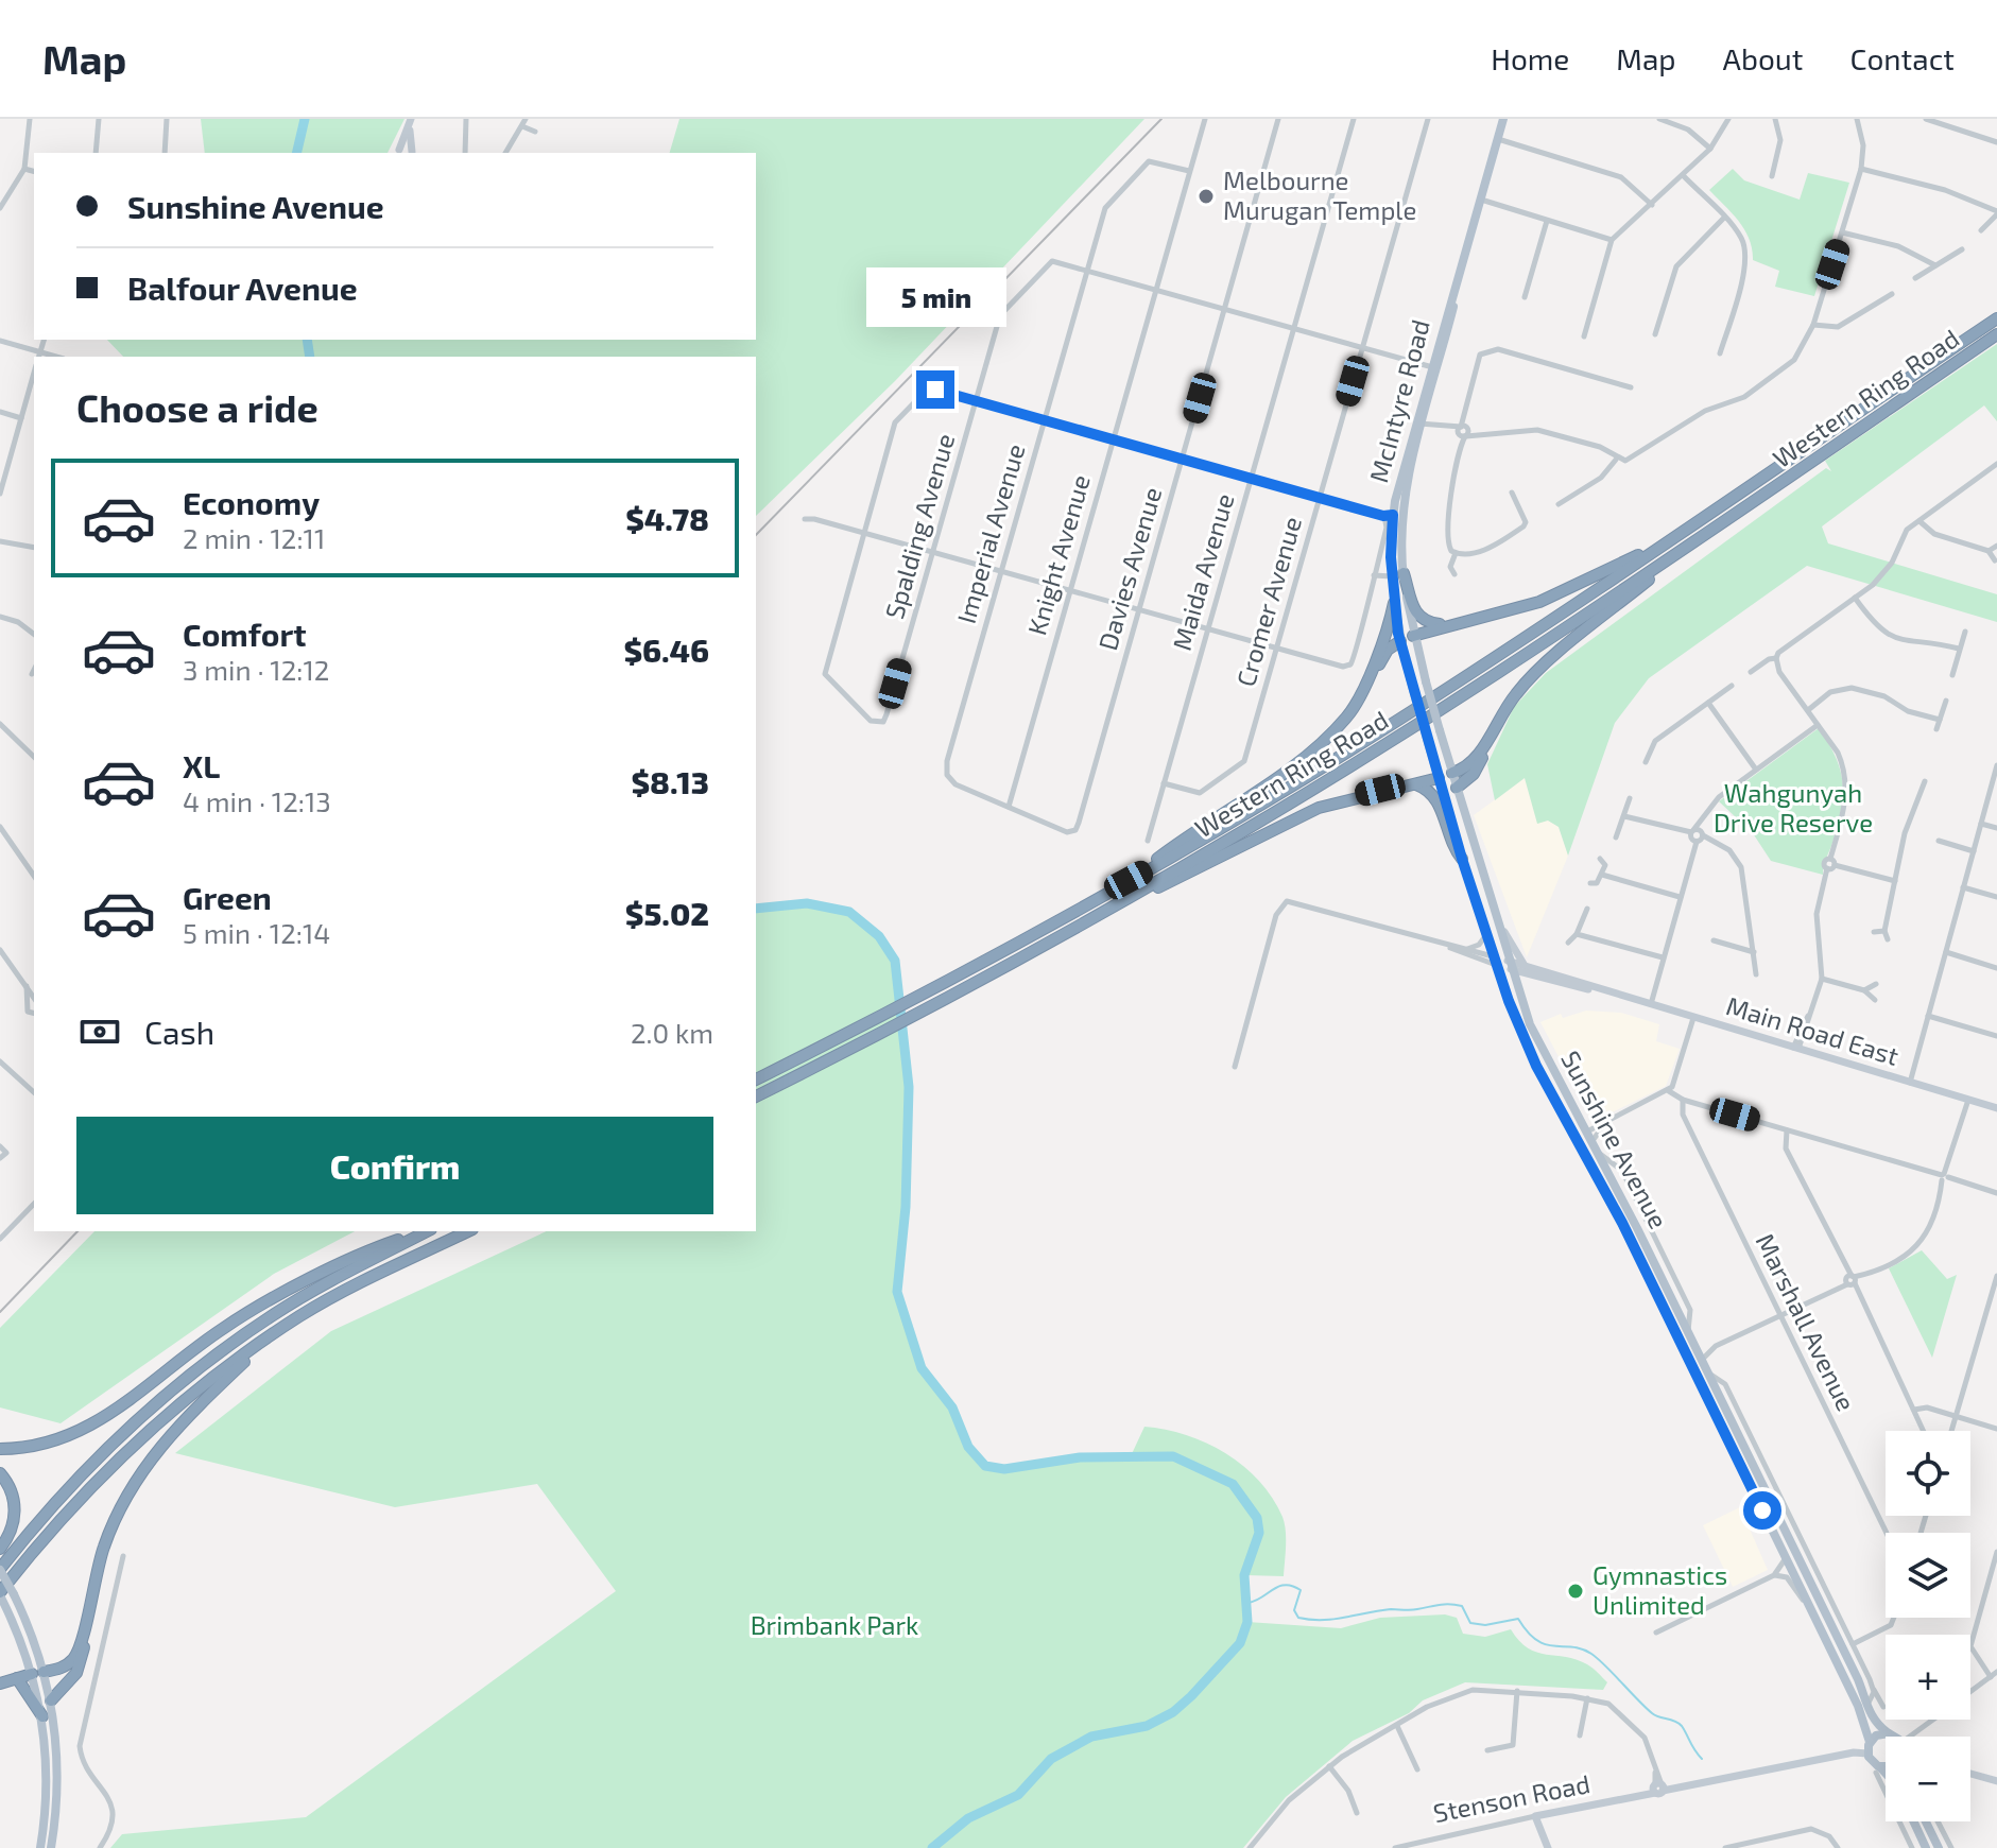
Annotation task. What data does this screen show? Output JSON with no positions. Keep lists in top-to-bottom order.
{
  "streets": {
    "highway": ["Western Ring Road"],
    "main road": [
      "McIntyre Road",
      "Main Road East",
      "Sunshine Avenue",
      "Stenson Road"
    ],
    "street": [
      "Spalding Avenue",
      "Imperial Avenue",
      "Knight Avenue",
      "Davies Avenue",
      "Maida Avenue",
      "Cromer Avenue",
      "Marshall Avenue"
    ]
  },
  "crossings": [
    ["McIntyre Road", "Cromer Avenue"],
    ["McIntyre Road", "Sunshine Avenue"],
    ["Spalding Avenue", "Imperial Avenue"],
    ["Imperial Avenue", "Knight Avenue"],
    ["Imperial Avenue", "Davies Avenue"],
    ["Knight Avenue", "Davies Avenue"],
    ["Maida Avenue", "Cromer Avenue"],
    ["Main Road East", "Sunshine Avenue"],
    ["Sunshine Avenue", "Stenson Road"]
  ],
  "parks": ["Wahgunyah Drive Reserve", "Brimbank Park"],
  "places": ["Melbourne Murugan Temple", "Gymnastics Unlimited"],
  "page": {
    "header": "Map",
    "nav": [
      "Home",
      "Map",
      "About",
      "Contact"
    ],
    "banner": ["Sunshine Avenue", "Balfour Avenue"],
    "bubble": "5 min",
    "heading": "Choose a ride",
    "list": [
      {
        "name": "Economy",
        "note": "2 min · 12:11",
        "value": "$4.78"
      },
      {
        "name": "Comfort",
        "note": "3 min · 12:12",
        "value": "$6.46"
      },
      {
        "name": "XL",
        "note": "4 min · 12:13",
        "value": "$8.13"
      },
      {
        "name": "Green",
        "note": "5 min · 12:14",
        "value": "$5.02"
      }
    ],
    "pay": ["Cash", "2.0 km"],
    "buttons": "Confirm",
    "map_buttons": ["+", "−"]
  }
}
